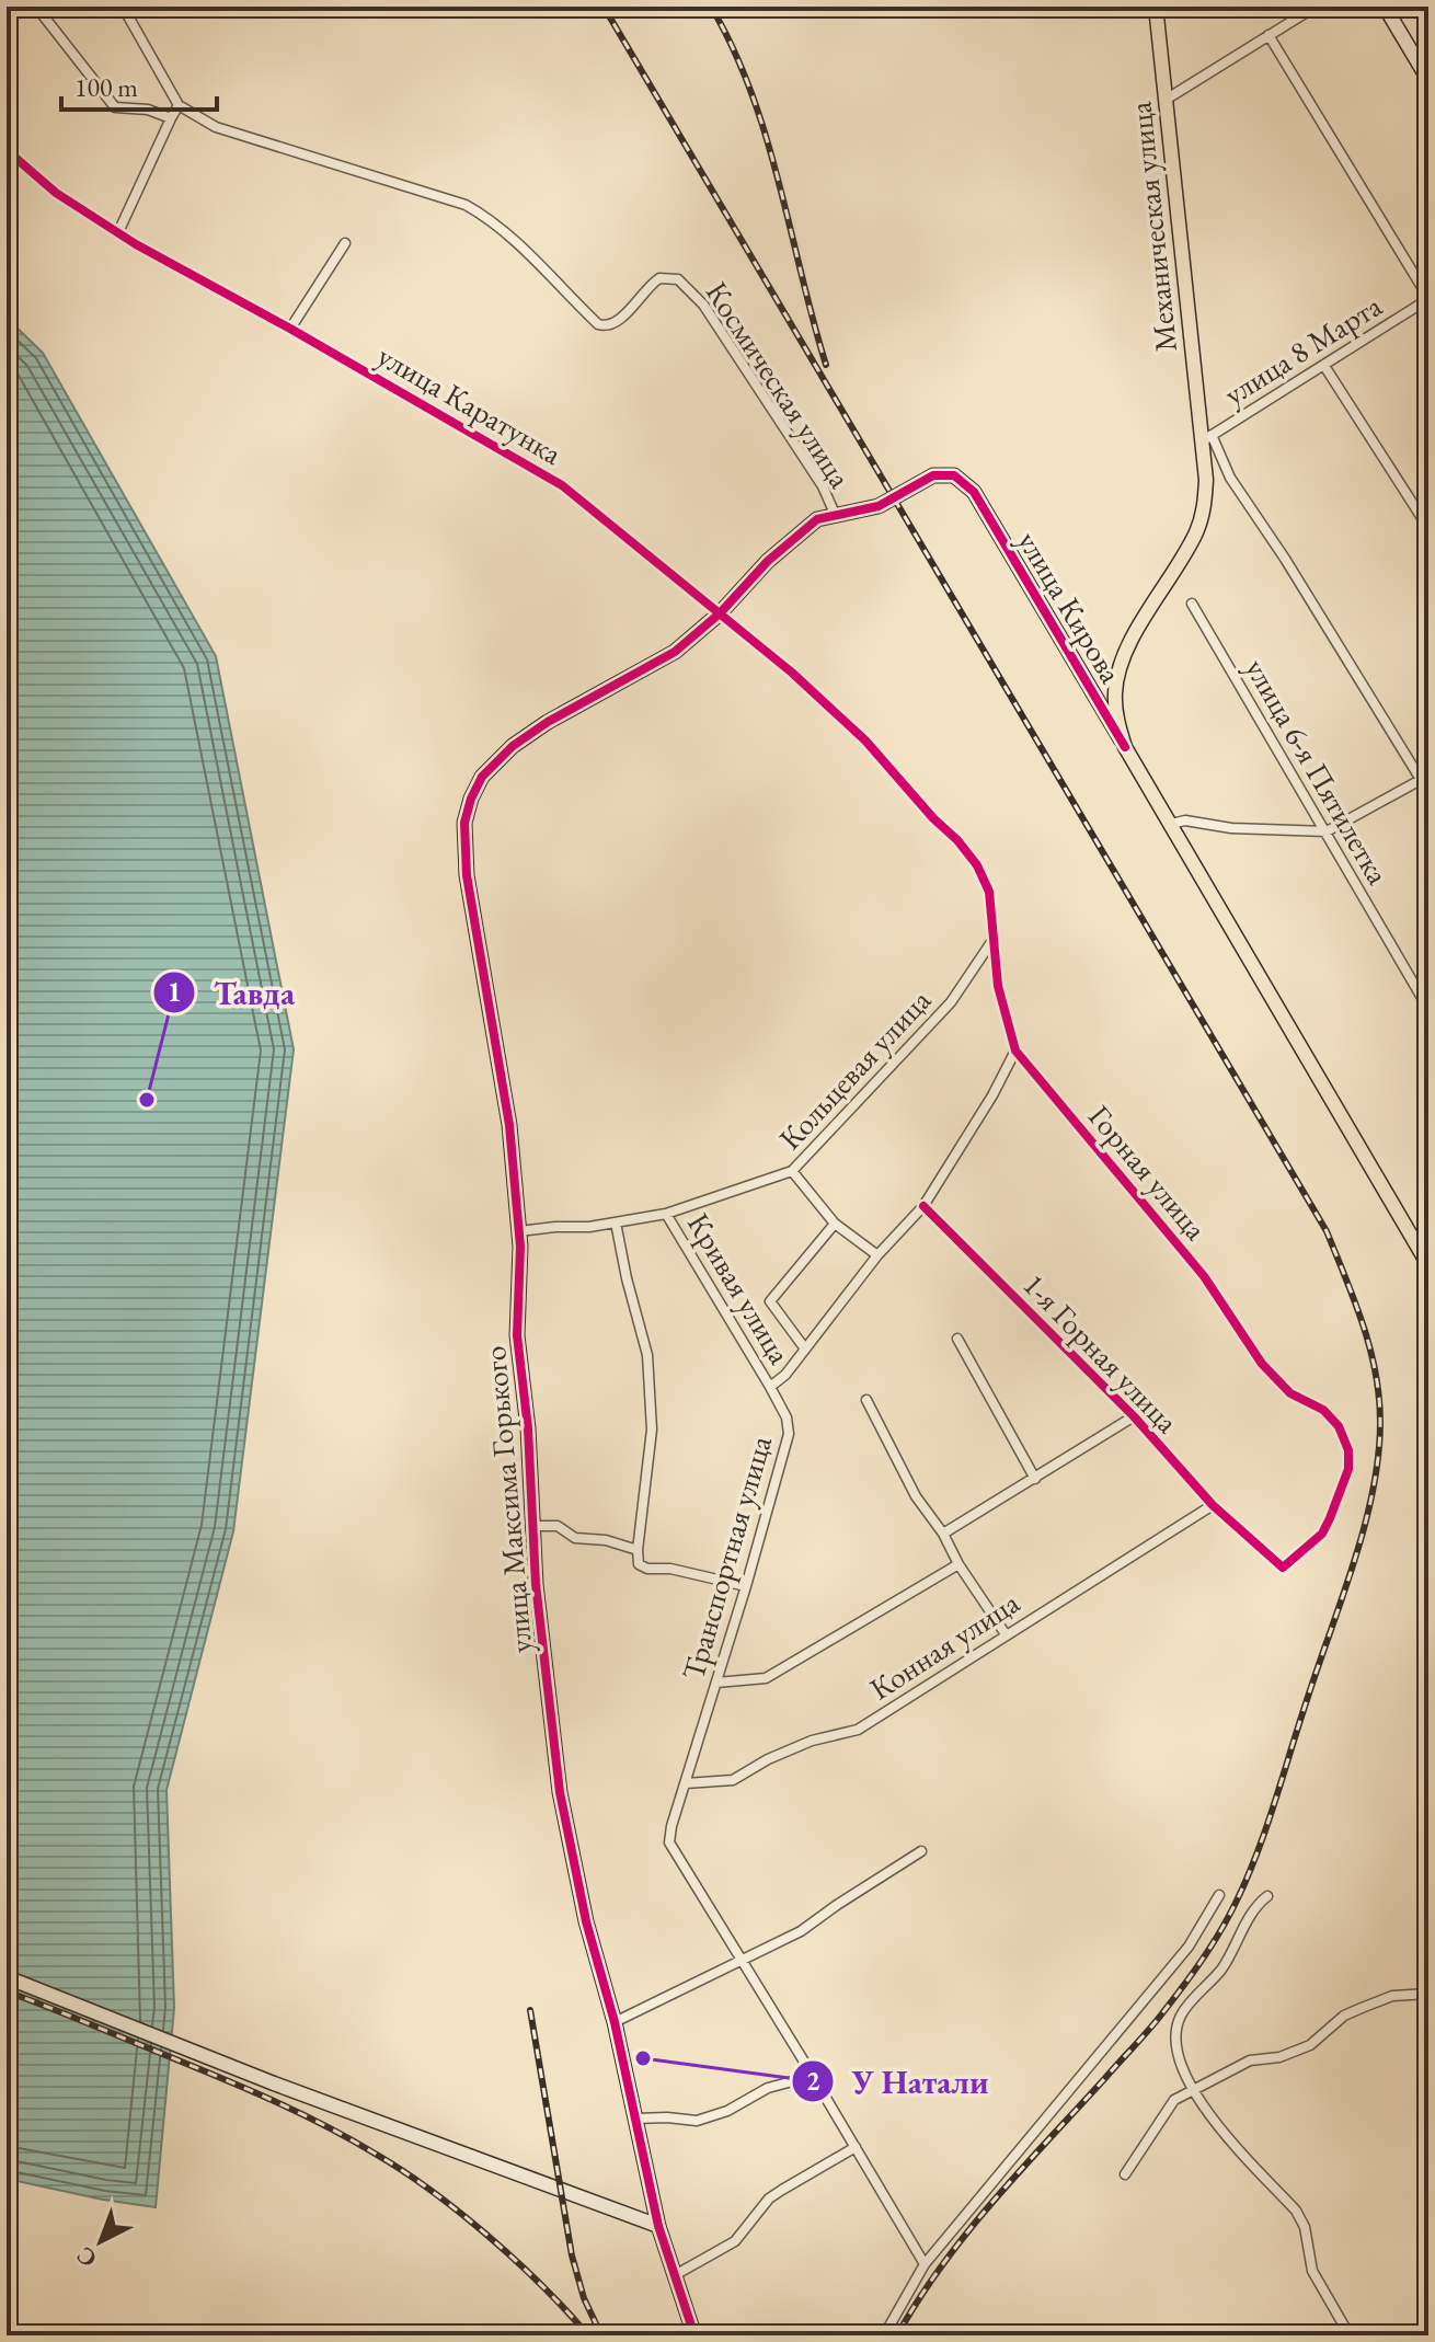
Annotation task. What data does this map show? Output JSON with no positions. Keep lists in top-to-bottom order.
{
  "streets": {
    "main road": ["Механическая улица", "улица Кирова"],
    "street": [
      "улица 8 Марта",
      "Космическая улица",
      "улица Каратунка",
      "улица 6-я Пятилетка",
      "Кольцевая улица",
      "Горная улица",
      "Кривая улица",
      "1-я Горная улица",
      "улица Максима Горького",
      "Транспортная улица",
      "Конная улица"
    ]
  },
  "crossings": [
    ["Механическая улица", "улица 8 Марта"],
    ["Механическая улица", "улица Кирова"],
    ["улица 8 Марта", "улица Кирова"],
    ["Космическая улица", "улица Максима Горького"],
    ["улица Каратунка", "Горная улица"],
    ["улица Каратунка", "улица Максима Горького"],
    ["улица Кирова", "улица Максима Горького"],
    ["Кольцевая улица", "Горная улица"],
    ["Кольцевая улица", "Кривая улица"],
    ["Кольцевая улица", "улица Максима Горького"],
    ["Горная улица", "1-я Горная улица"],
    ["Кривая улица", "Транспортная улица"],
    ["1-я Горная улица", "Конная улица"],
    ["Транспортная улица", "Конная улица"]
  ],
  "places": ["Тавда", "У Натали"],
  "scale_bar": "100 m",
  "north": "bottom left"
}
